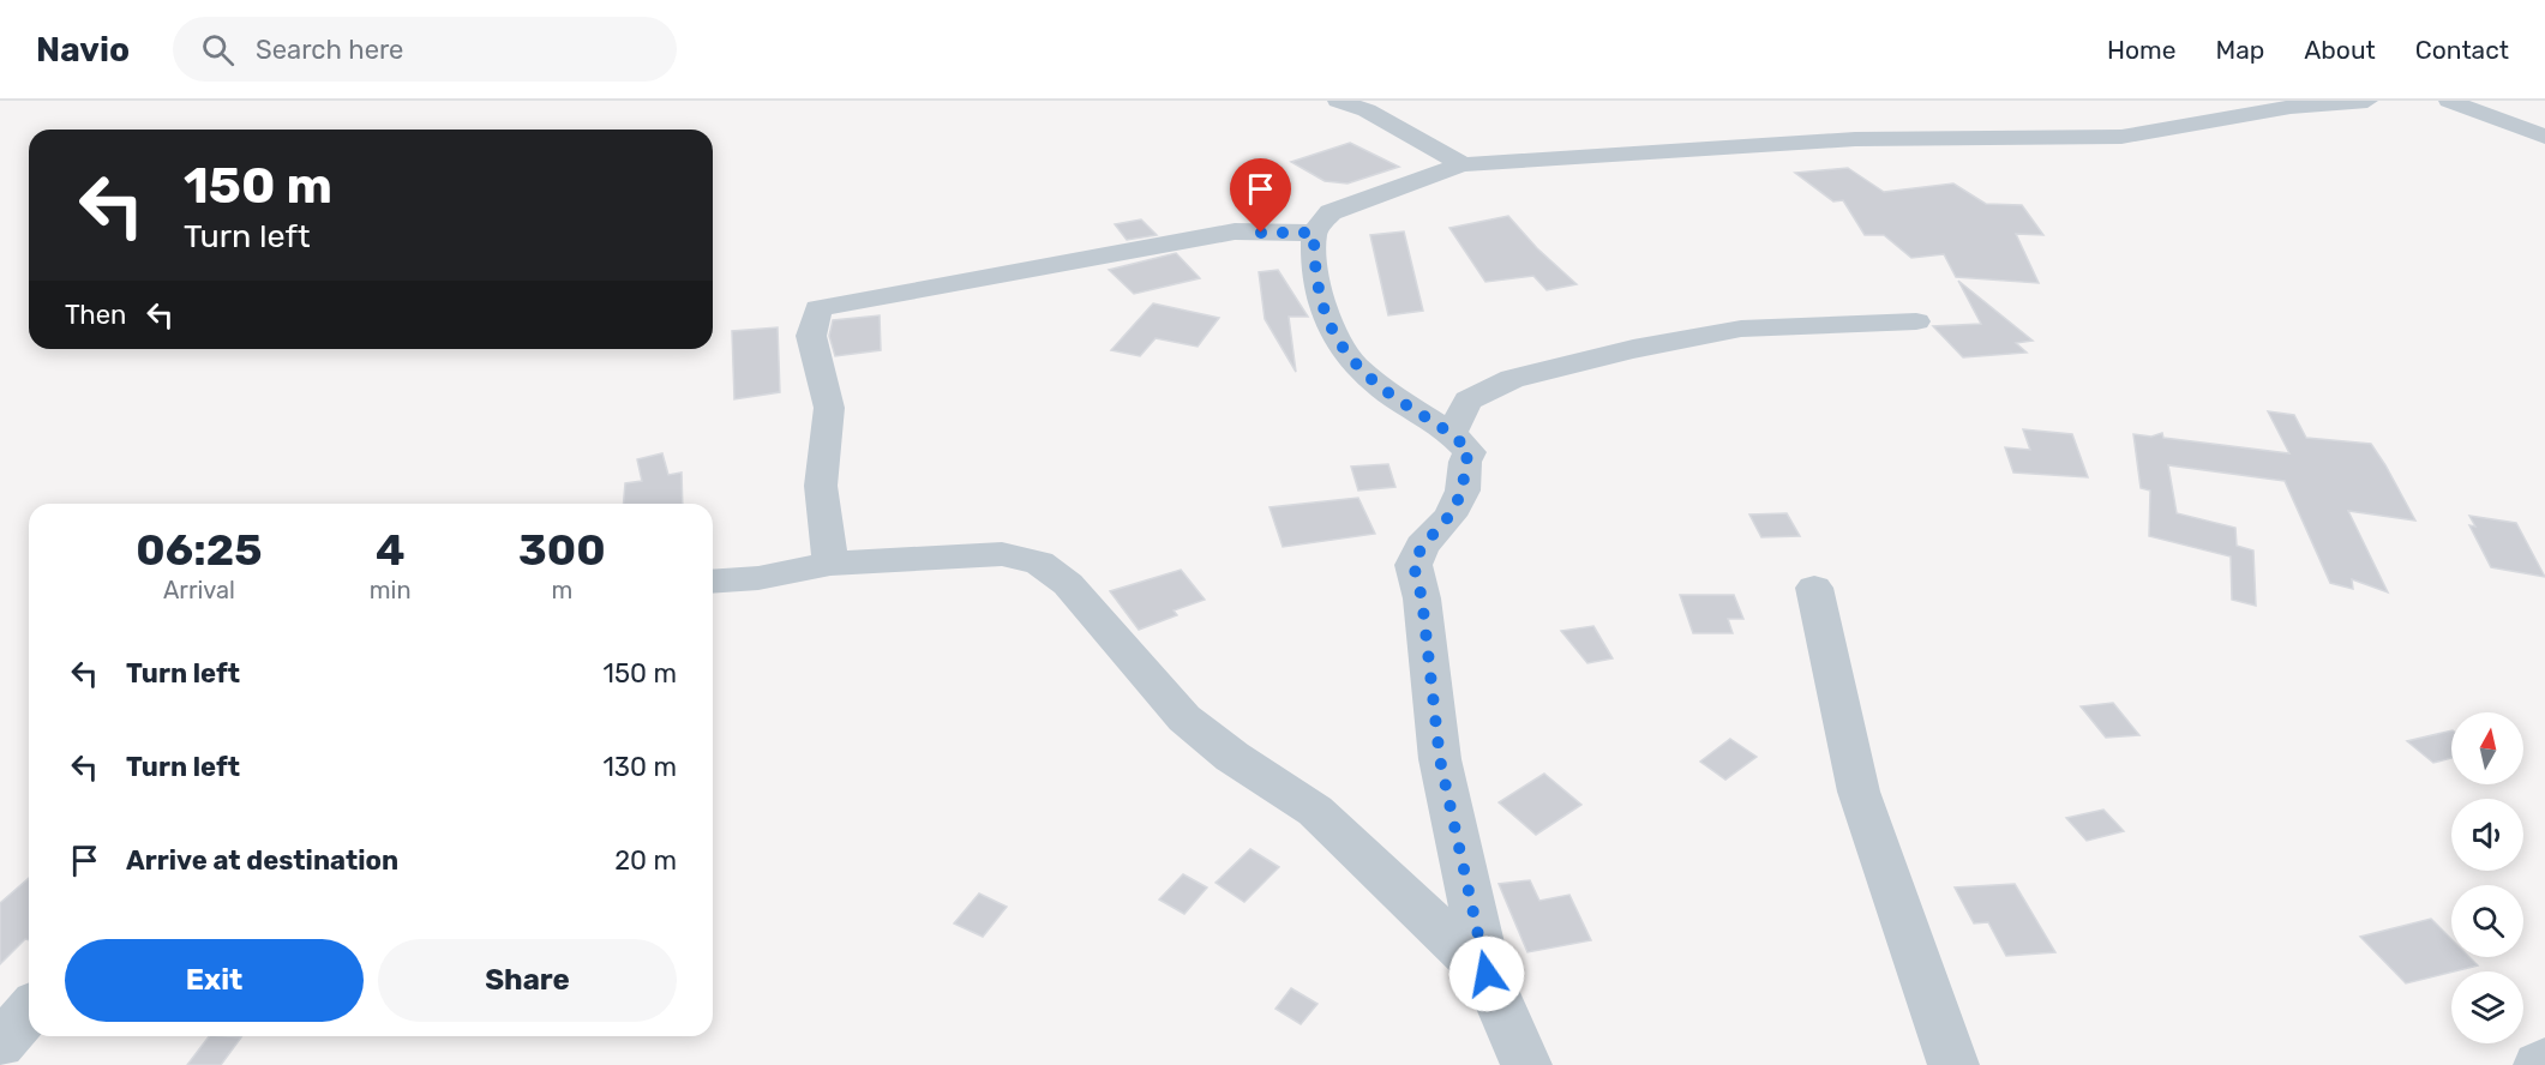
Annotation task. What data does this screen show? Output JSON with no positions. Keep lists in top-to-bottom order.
{
  "north": "top",
  "page": {
    "header": "Navio",
    "search": "Search here",
    "nav": [
      "Home",
      "Map",
      "About",
      "Contact"
    ],
    "turn": ["150 m", "Turn left"],
    "then": "Then",
    "eta": [
      "06:25",
      "Arrival",
      "4",
      "min",
      "300",
      "m"
    ],
    "list": [
      {
        "name": "Turn left",
        "value": "150 m"
      },
      {
        "name": "Turn left",
        "value": "130 m"
      },
      {
        "name": "Arrive at destination",
        "value": "20 m"
      }
    ],
    "buttons": ["Exit", "Share"]
  }
}
